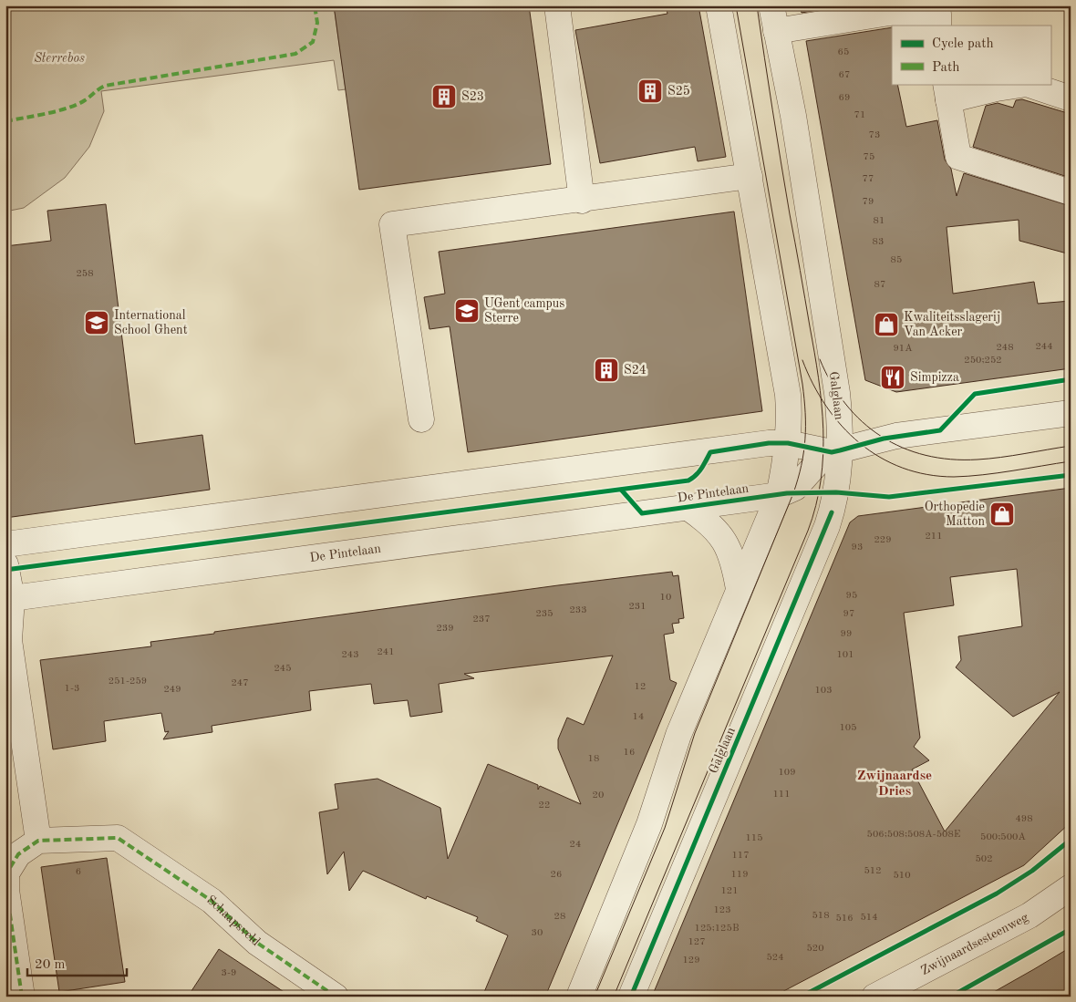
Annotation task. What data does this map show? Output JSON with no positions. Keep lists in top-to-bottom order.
{
  "streets": {
    "street": [
      "Galglaan",
      "De Pintelaan",
      "Schaapsveld",
      "Zwijnaardsesteenweg"
    ]
  },
  "crossings": [
    ["Galglaan", "De Pintelaan"]
  ],
  "districts": ["Zwijnaardse Dries"],
  "parks": ["Sterrebos"],
  "places": {
    "building": ["S25", "S23", "S24"],
    "school or university": ["UGent campus Sterre", "International School Ghent"],
    "shop": ["Kwaliteitsslagerij Van Acker", "Orthopedie Matton"],
    "restaurant": ["Simpizza"]
  },
  "house_numbers": [
    "65",
    "67",
    "69",
    "71",
    "73",
    "75",
    "77",
    "79",
    "81",
    "83",
    "85",
    "258",
    "87",
    "244",
    "248",
    "91A",
    "250;252",
    "211",
    "229",
    "93",
    "95",
    "10",
    "231",
    "233",
    "235",
    "97",
    "237",
    "239",
    "99",
    "241",
    "243",
    "101",
    "245",
    "251-259",
    "247",
    "12",
    "1-3",
    "249",
    "103",
    "14",
    "105",
    "16",
    "18",
    "109",
    "111",
    "20",
    "22",
    "498",
    "506;508;508A-508E",
    "500;500A",
    "115",
    "24",
    "117",
    "502",
    "512",
    "6",
    "26",
    "119",
    "510",
    "121",
    "123",
    "518",
    "28",
    "514",
    "516",
    "125;125B",
    "30",
    "127",
    "520",
    "524",
    "129",
    "3-9"
  ],
  "legend": ["Cycle path", "Path"],
  "scale_bar": "20 m"
}
